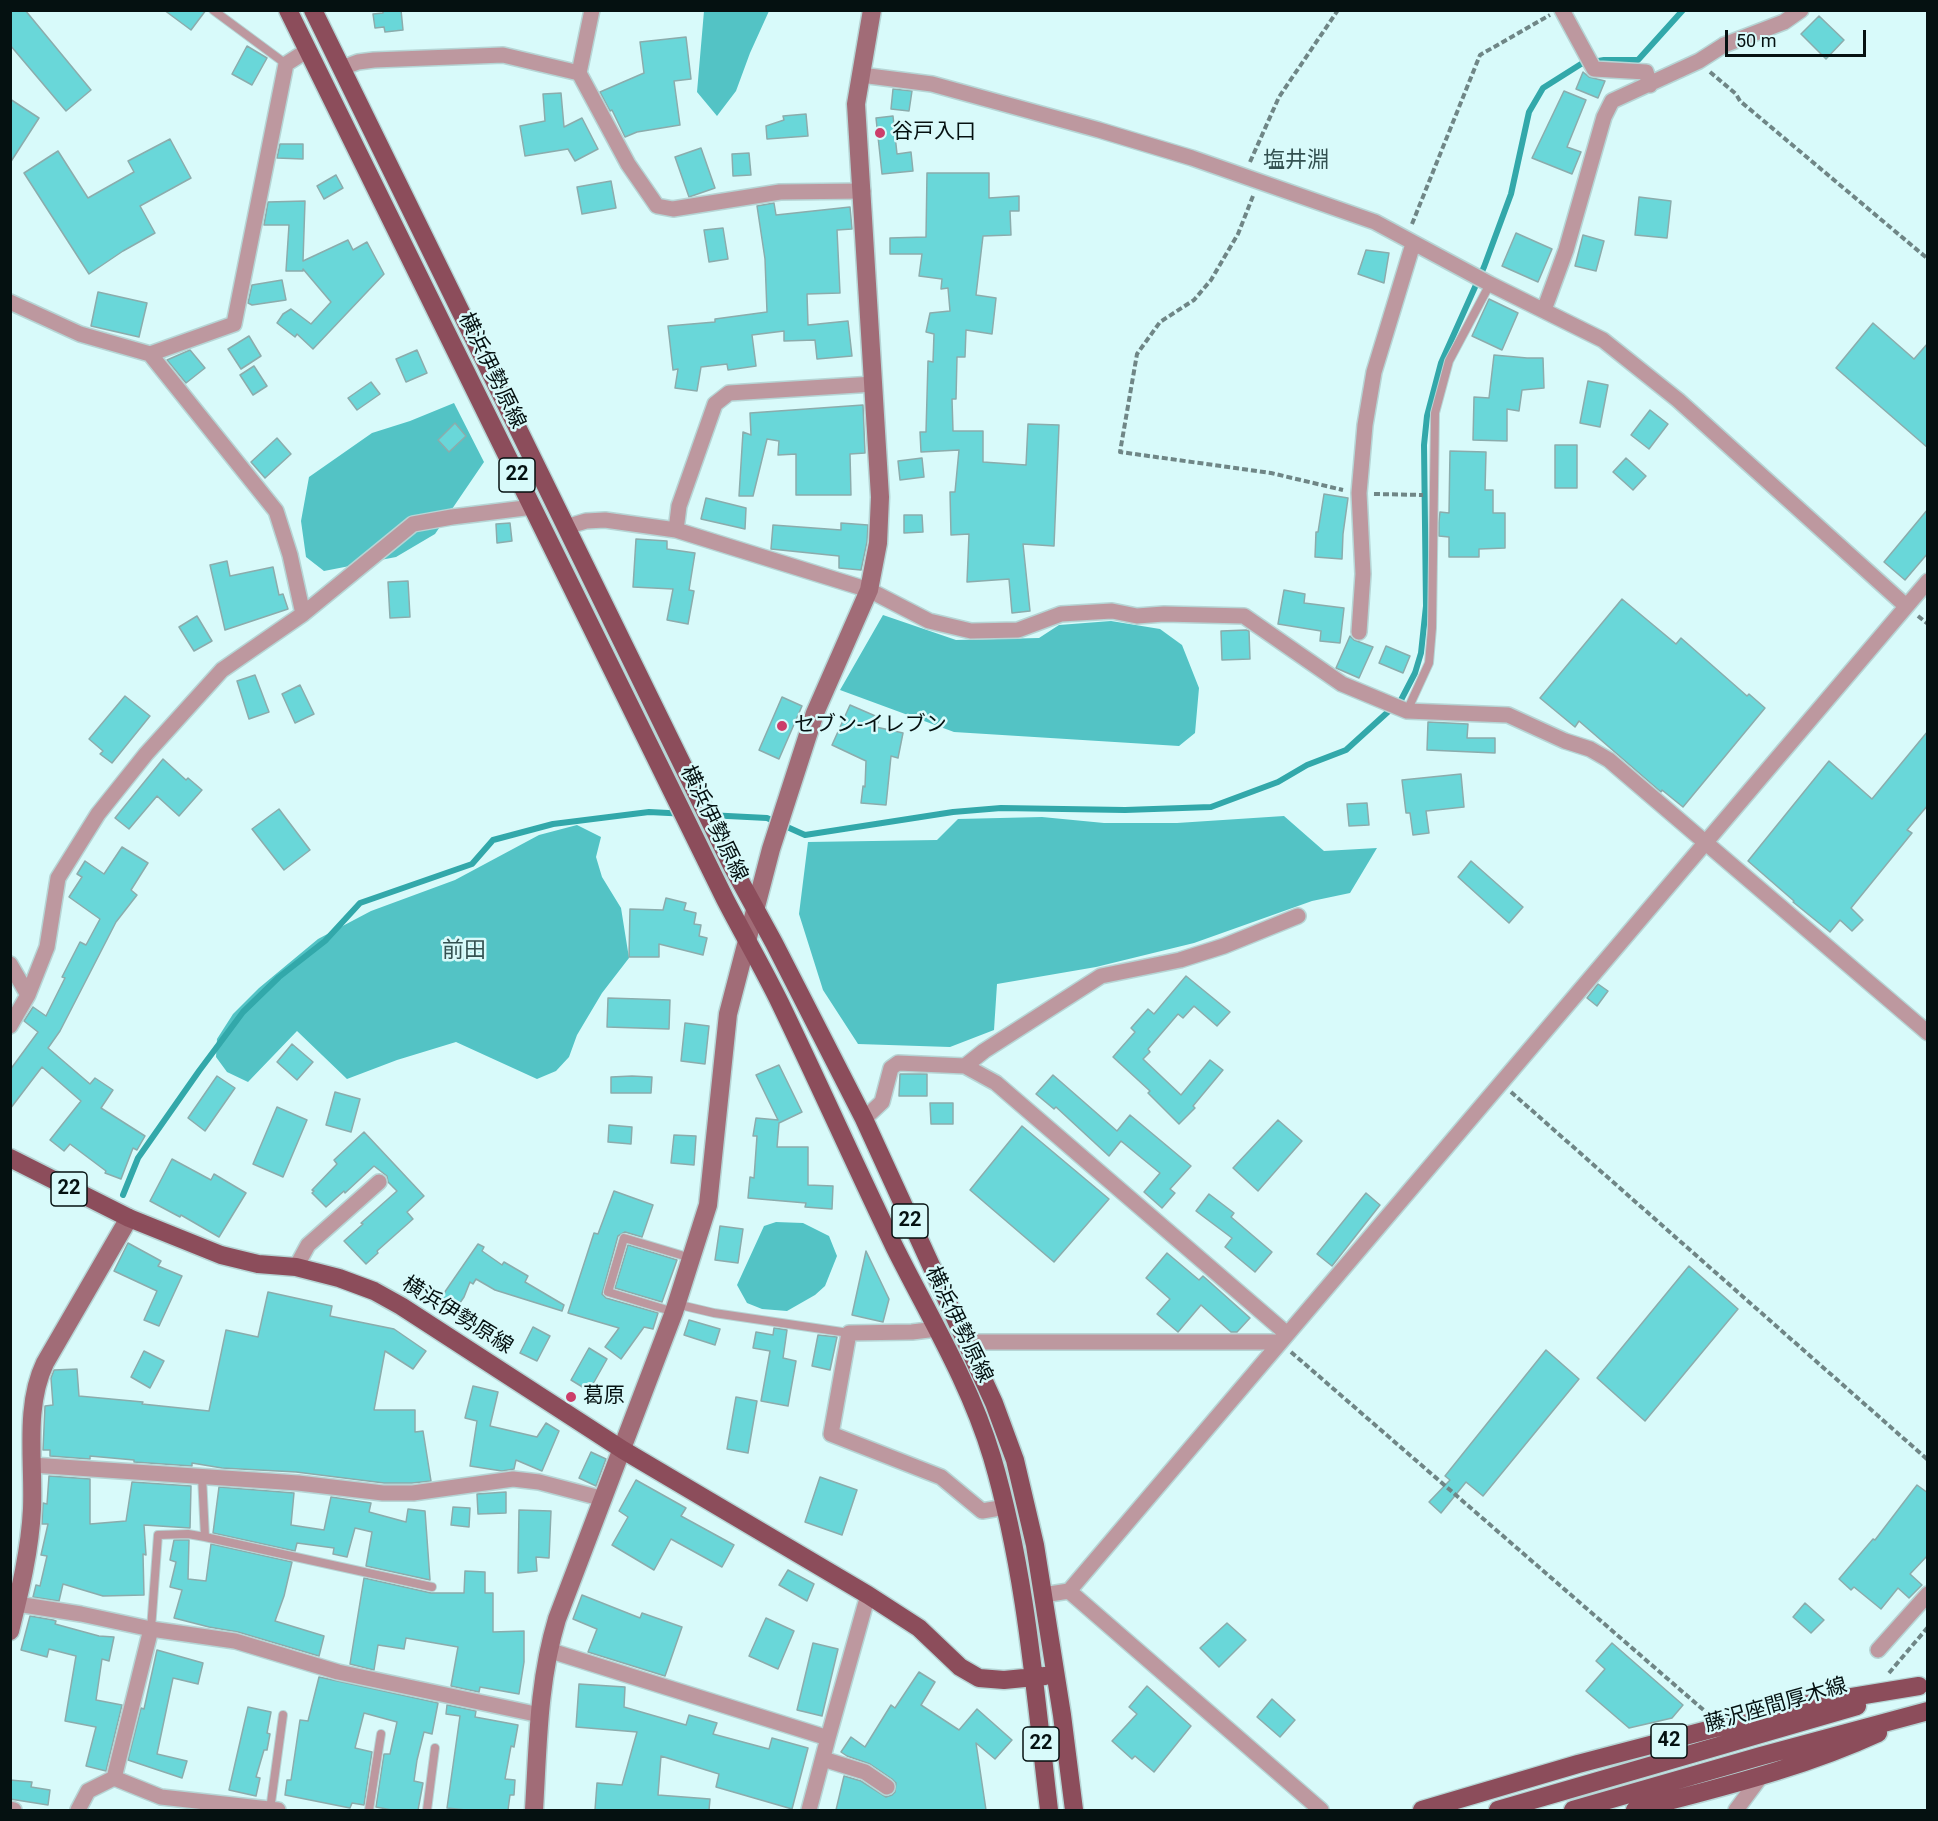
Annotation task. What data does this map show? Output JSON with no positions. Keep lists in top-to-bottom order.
{
  "streets": {
    "main road": [
      "横浜伊勢原線",
      "22",
      "藤沢座間厚木線",
      "42"
    ]
  },
  "crossings": [
    ["藤沢座間厚木線", "42"]
  ],
  "districts": ["塩井淵", "前田"],
  "places": ["谷戸入口", "セブン-イレブン", "葛原"],
  "scale_bar": "50 m"
}
